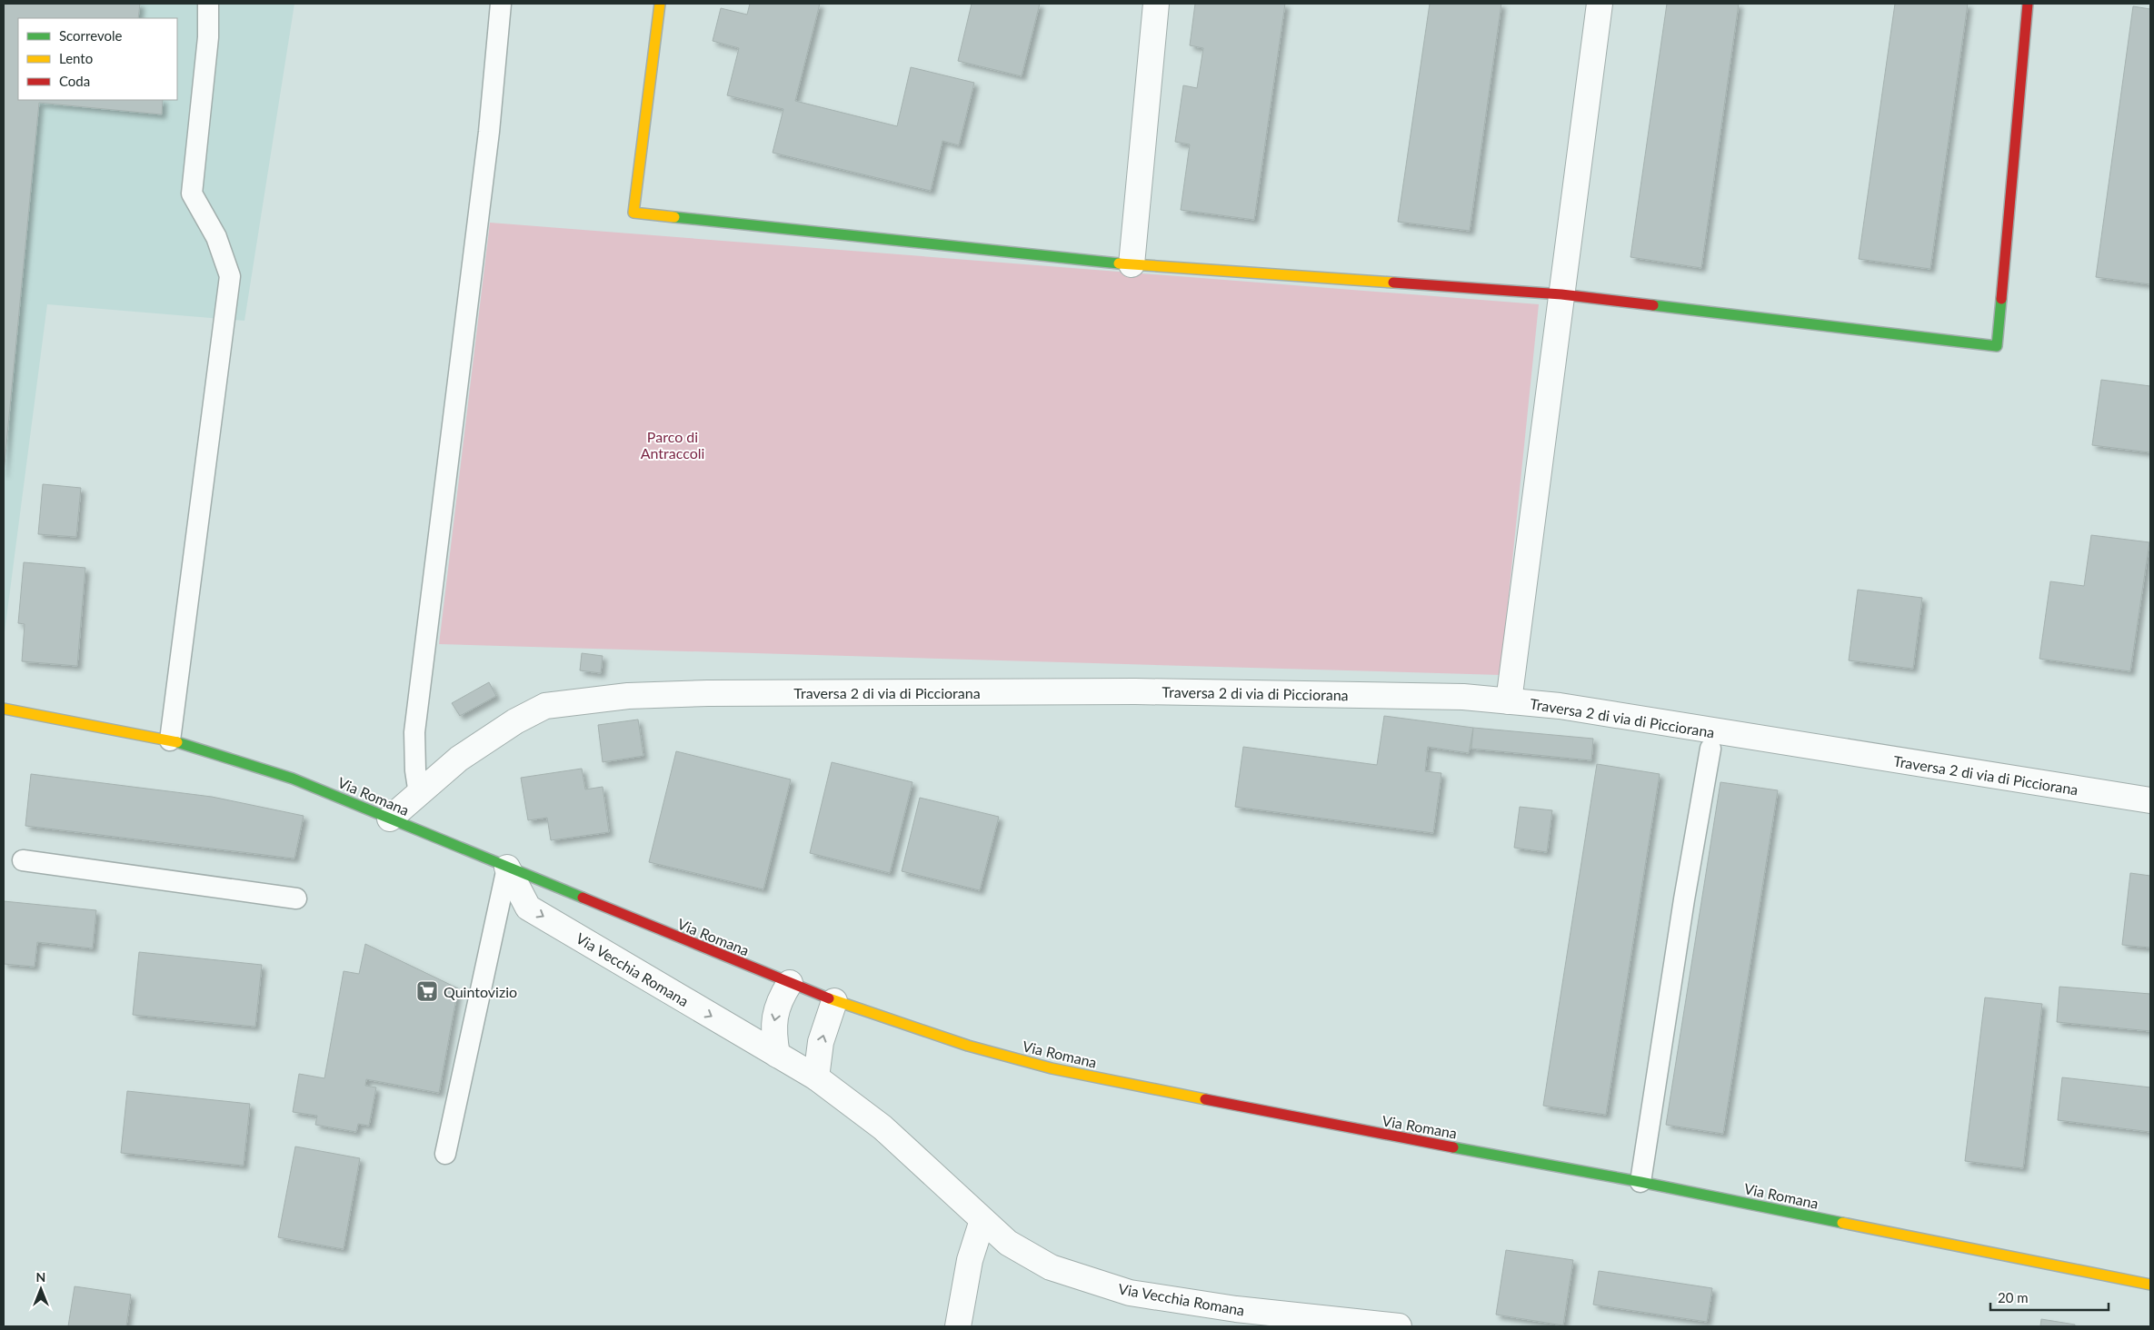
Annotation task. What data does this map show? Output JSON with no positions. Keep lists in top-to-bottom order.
{
  "streets": {
    "main road": ["Via Romana"],
    "street": ["Traversa 2 di via di Picciorana", "Via Vecchia Romana"]
  },
  "crossings": [
    ["Traversa 2 di via di Picciorana", "Via Romana"],
    ["Via Romana", "Via Vecchia Romana"]
  ],
  "parks": ["Parco di Antraccoli"],
  "places": {
    "supermarket": ["Quintovizio"]
  },
  "legend": ["Scorrevole", "Lento", "Coda"],
  "scale_bar": "20 m",
  "north": "top"
}
